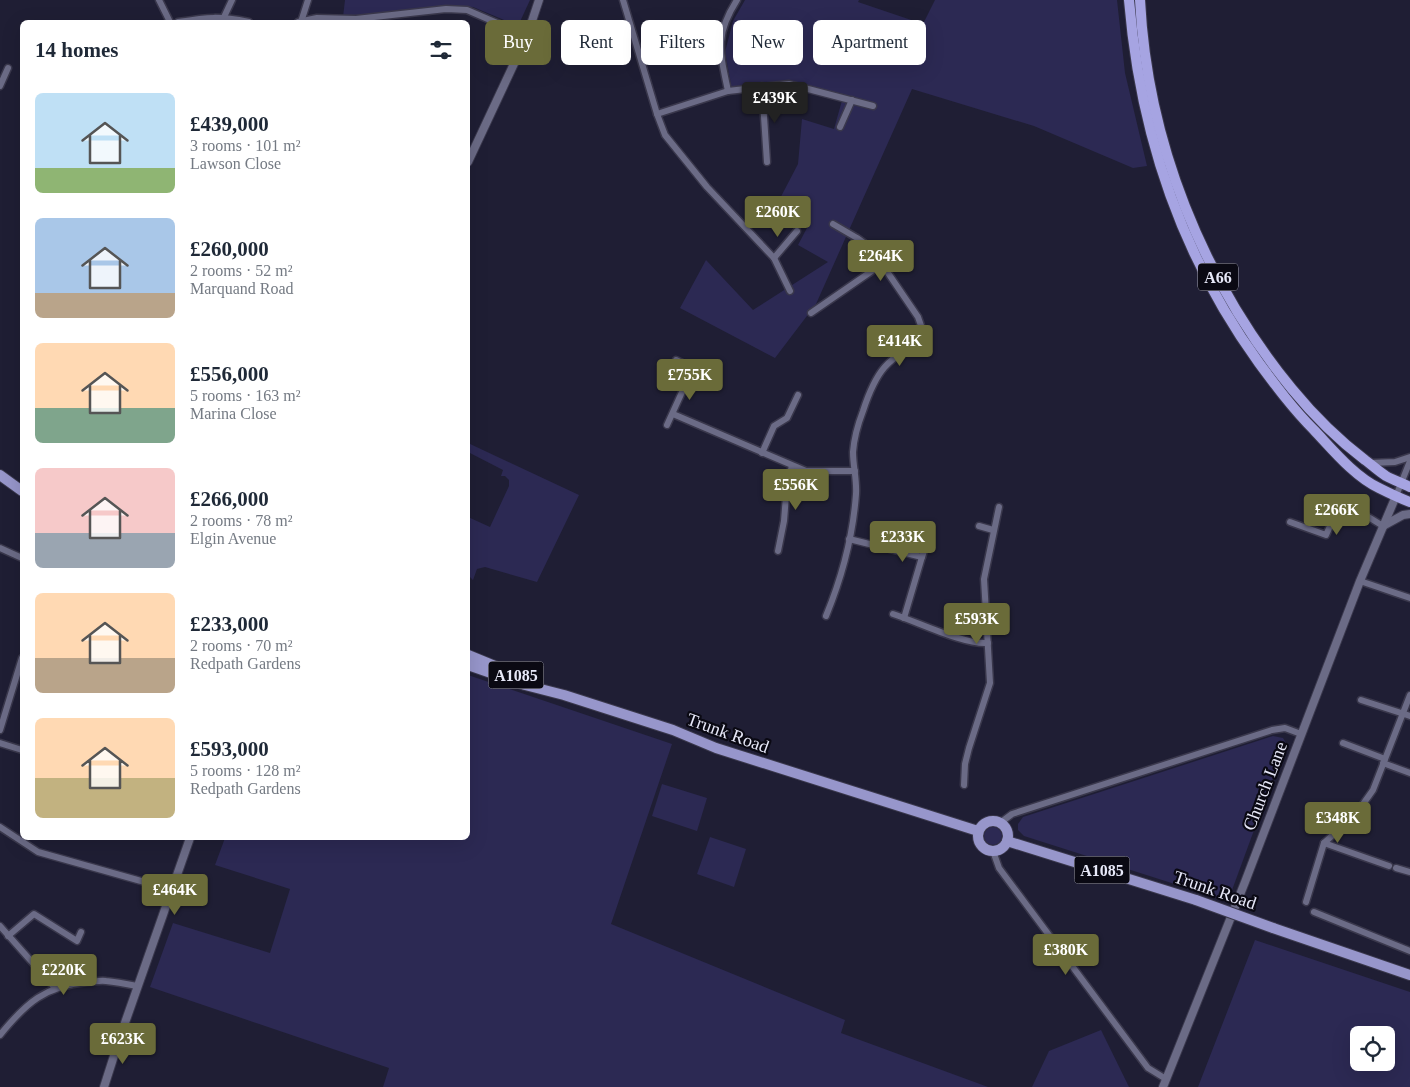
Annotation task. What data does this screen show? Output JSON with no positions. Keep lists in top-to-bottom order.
{
  "streets": {
    "highway": ["A66"],
    "main road": ["A1085", "Trunk Road"],
    "street": ["Church Lane"]
  },
  "crossings": [
    ["A66", "Church Lane"],
    ["A1085", "Trunk Road"]
  ],
  "page": {
    "chip": [
      "Buy",
      "Rent",
      "Filters",
      "New",
      "Apartment"
    ],
    "heading": "14 homes",
    "list": [
      {
        "name": "£439,000",
        "note": "3 rooms · 101 m² · Lawson Close"
      },
      {
        "name": "£260,000",
        "note": "2 rooms · 52 m² · Marquand Road"
      },
      {
        "name": "£556,000",
        "note": "5 rooms · 163 m² · Marina Close"
      },
      {
        "name": "£266,000",
        "note": "2 rooms · 78 m² · Elgin Avenue"
      },
      {
        "name": "£233,000",
        "note": "2 rooms · 70 m² · Redpath Gardens"
      },
      {
        "name": "£593,000",
        "note": "5 rooms · 128 m² · Redpath Gardens"
      }
    ],
    "price": [
      "£439K",
      "£260K",
      "£264K",
      "£414K",
      "£755K",
      "£556K",
      "£266K",
      "£233K",
      "£593K",
      "£348K",
      "£464K",
      "£380K",
      "£220K",
      "£623K"
    ]
  }
}
